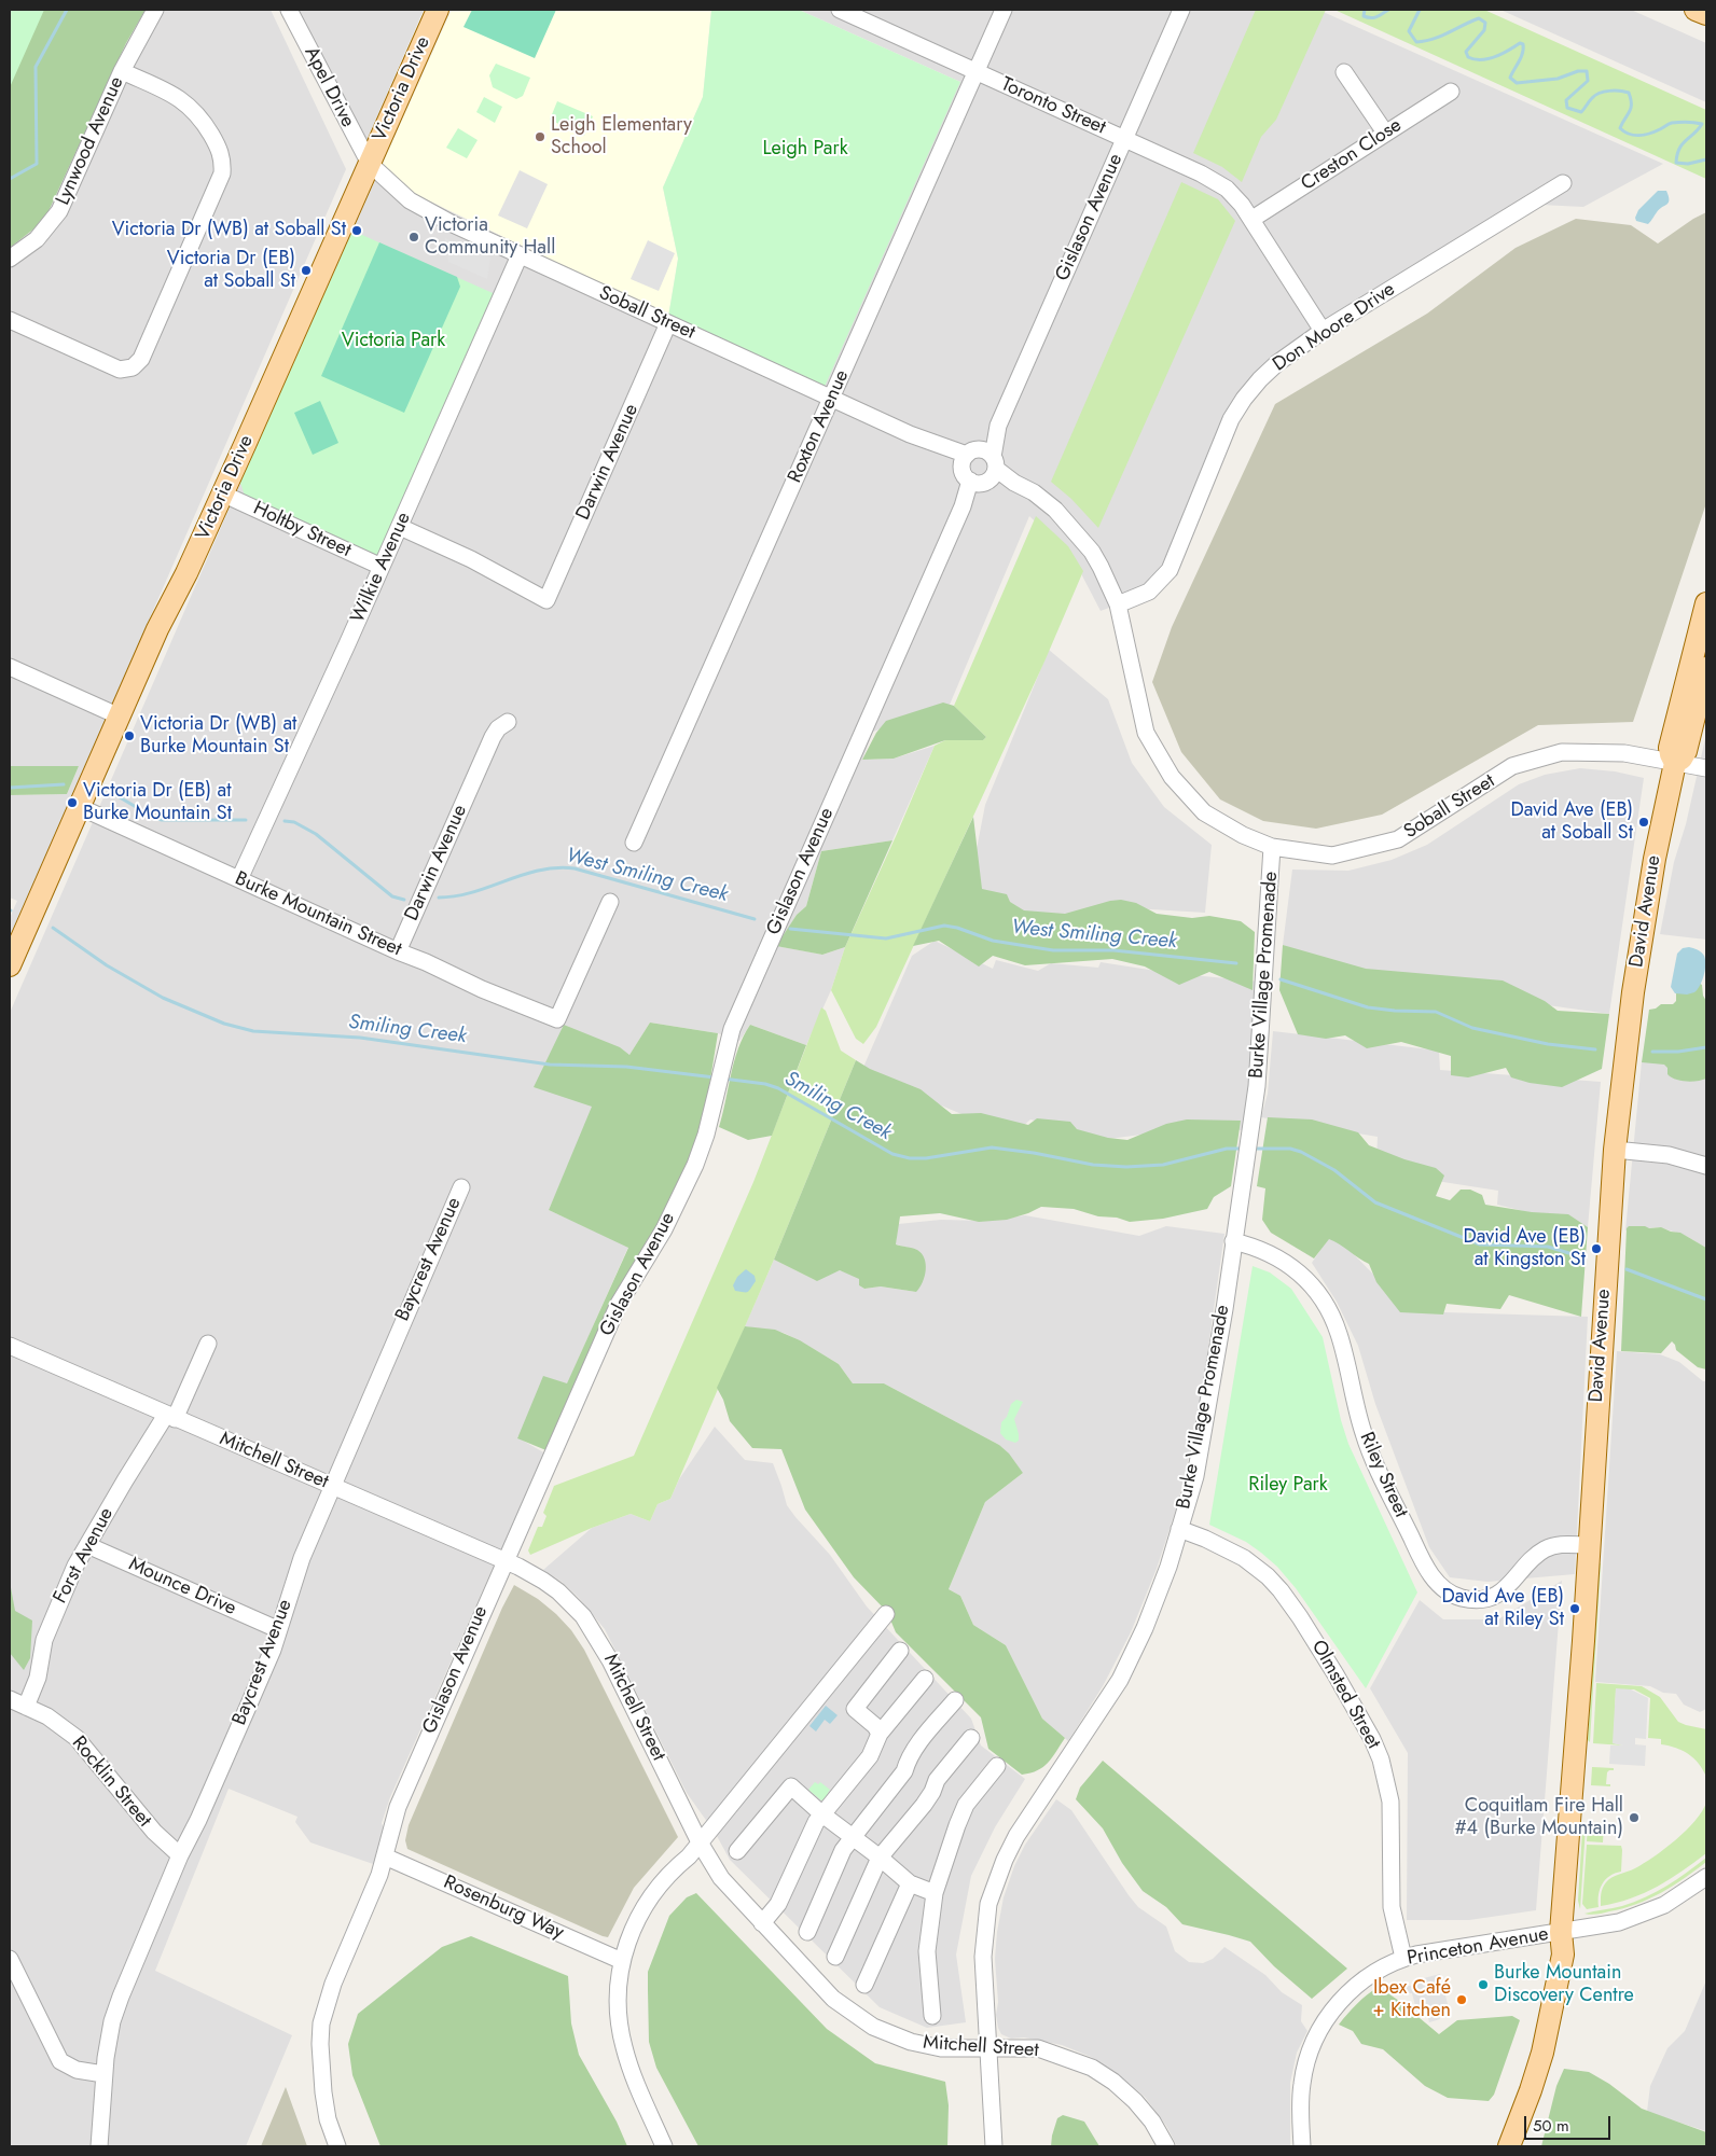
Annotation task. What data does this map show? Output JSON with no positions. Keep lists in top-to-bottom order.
{
  "streets": {
    "main road": ["Victoria Drive", "David Avenue"],
    "street": [
      "Apel Drive",
      "Toronto Street",
      "Lynwood Avenue",
      "Creston Close",
      "Gislason Avenue",
      "Soball Street",
      "Don Moore Drive",
      "Roxton Avenue",
      "Darwin Avenue",
      "Holtby Street",
      "Wilkie Avenue",
      "Burke Mountain Street",
      "Burke Village Promenade",
      "Baycrest Avenue",
      "Mitchell Street",
      "Riley Street",
      "Forst Avenue",
      "Mounce Drive",
      "Olmsted Street",
      "Rocklin Street",
      "Rosenburg Way",
      "Princeton Avenue"
    ]
  },
  "crossings": [
    ["Apel Drive", "Victoria Drive"],
    ["Apel Drive", "Soball Street"],
    ["Victoria Drive", "Soball Street"],
    ["Victoria Drive", "Holtby Street"],
    ["Victoria Drive", "Burke Mountain Street"],
    ["Toronto Street", "Creston Close"],
    ["Toronto Street", "Gislason Avenue"],
    ["Toronto Street", "Don Moore Drive"],
    ["Toronto Street", "Roxton Avenue"],
    ["Gislason Avenue", "Soball Street"],
    ["Gislason Avenue", "Mitchell Street"],
    ["Gislason Avenue", "Rosenburg Way"],
    ["Soball Street", "Don Moore Drive"],
    ["Soball Street", "Roxton Avenue"],
    ["Soball Street", "Darwin Avenue"],
    ["Soball Street", "Wilkie Avenue"],
    ["Soball Street", "David Avenue"],
    ["Soball Street", "Burke Village Promenade"],
    ["Darwin Avenue", "Wilkie Avenue"],
    ["Darwin Avenue", "Burke Mountain Street"],
    ["Holtby Street", "Wilkie Avenue"],
    ["Wilkie Avenue", "Burke Mountain Street"],
    ["David Avenue", "Riley Street"],
    ["David Avenue", "Princeton Avenue"],
    ["Burke Village Promenade", "Mitchell Street"],
    ["Burke Village Promenade", "Riley Street"],
    ["Burke Village Promenade", "Olmsted Street"],
    ["Baycrest Avenue", "Mitchell Street"],
    ["Baycrest Avenue", "Mounce Drive"],
    ["Baycrest Avenue", "Rocklin Street"],
    ["Mitchell Street", "Forst Avenue"],
    ["Forst Avenue", "Mounce Drive"],
    ["Forst Avenue", "Rocklin Street"],
    ["Olmsted Street", "Princeton Avenue"]
  ],
  "water": ["West Smiling Creek", "Smiling Creek"],
  "parks": ["Leigh Park", "Victoria Park", "Riley Park"],
  "places": [
    "Leigh Elementary School",
    "Victoria Dr (WB) at Soball St",
    "Victoria Community Hall",
    "Victoria Dr (EB) at Soball St",
    "Victoria Dr (WB) at Burke Mountain St",
    "Victoria Dr (EB) at Burke Mountain St",
    "David Ave (EB) at Soball St",
    "David Ave (EB) at Kingston St",
    "David Ave (EB) at Riley St",
    "Coquitlam Fire Hall #4 (Burke Mountain)",
    "Burke Mountain Discovery Centre",
    "Ibex Café + Kitchen"
  ],
  "scale_bar": "50 m"
}
